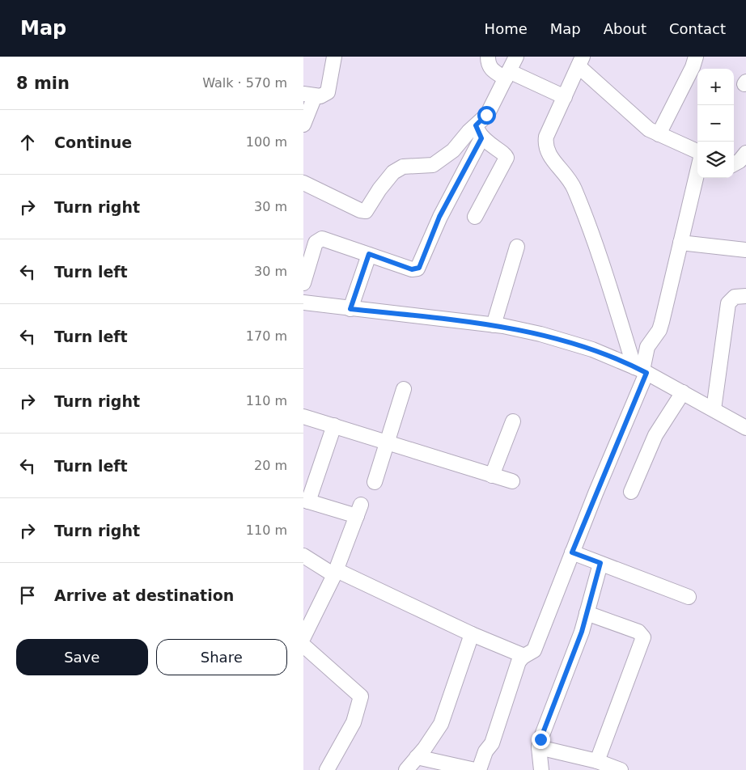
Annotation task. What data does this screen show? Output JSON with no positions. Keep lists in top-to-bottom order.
{
  "page": {
    "header": "Map",
    "nav": [
      "Home",
      "Map",
      "About",
      "Contact"
    ],
    "heading": ["8 min", "Walk · 570 m"],
    "map_buttons": ["+", "−"],
    "list": [
      ["Continue", "100 m"],
      ["Turn right", "30 m"],
      ["Turn left", "30 m"],
      ["Turn left", "170 m"],
      ["Turn right", "110 m"],
      ["Turn left", "20 m"],
      ["Turn right", "110 m"],
      "Arrive at destination"
    ],
    "buttons": ["Save", "Share"]
  }
}
